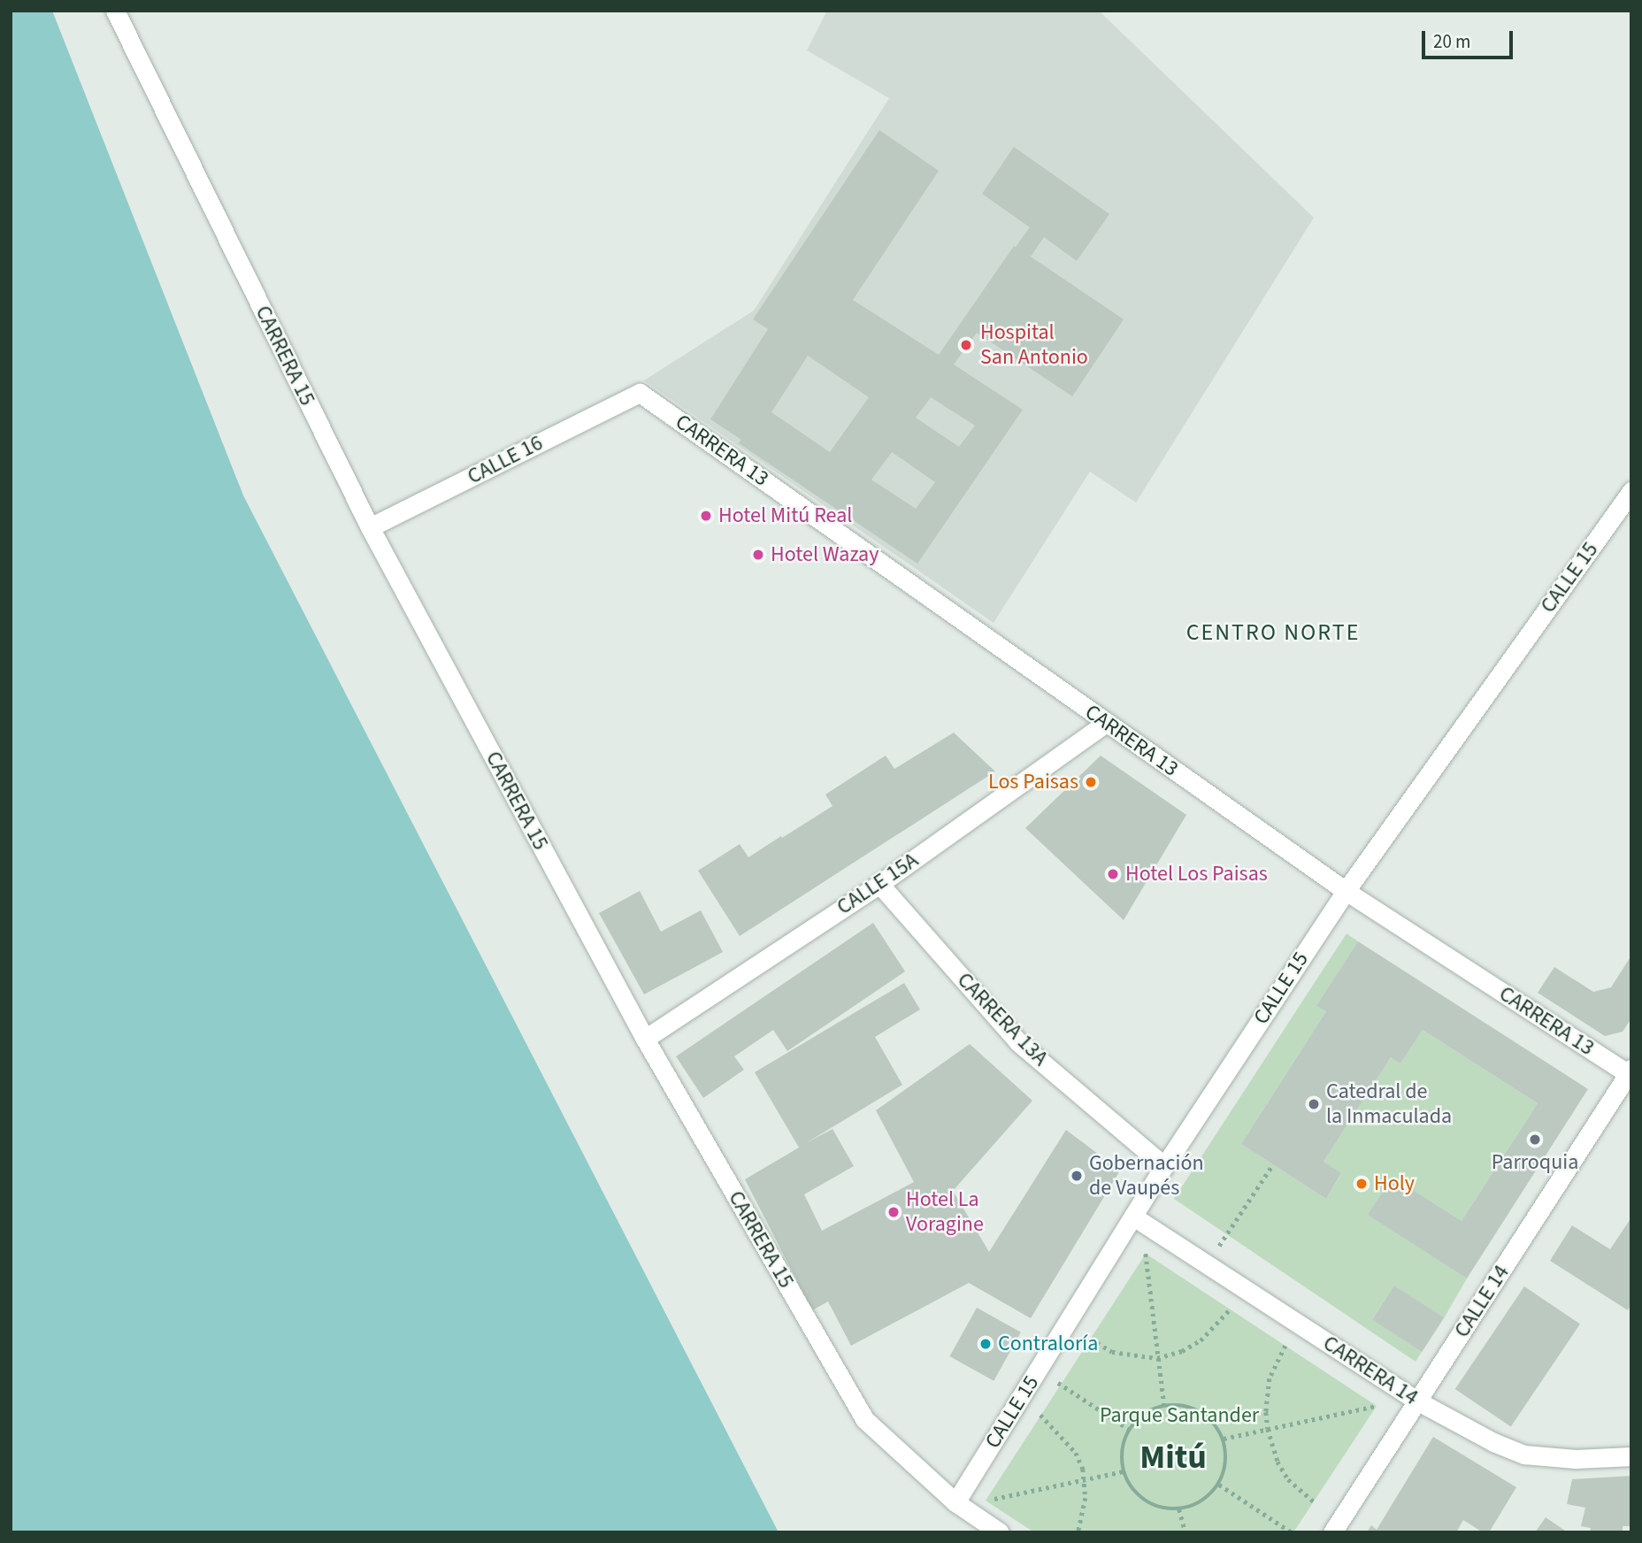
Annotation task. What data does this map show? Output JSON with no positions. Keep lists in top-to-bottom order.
{
  "streets": {
    "street": [
      "CARRERA 15",
      "CARRERA 13",
      "CALLE 16",
      "CALLE 15",
      "CALLE 15A",
      "CARRERA 13A",
      "CALLE 14",
      "CARRERA 14"
    ]
  },
  "crossings": [
    ["CARRERA 15", "CALLE 16"],
    ["CARRERA 15", "CALLE 15"],
    ["CARRERA 15", "CALLE 15A"],
    ["CARRERA 13", "CALLE 16"],
    ["CARRERA 13", "CALLE 15"],
    ["CARRERA 13", "CALLE 15A"],
    ["CARRERA 13", "CALLE 14"],
    ["CALLE 15", "CARRERA 13A"],
    ["CALLE 15", "CARRERA 14"],
    ["CALLE 15A", "CARRERA 13A"],
    ["CALLE 14", "CARRERA 14"]
  ],
  "districts": ["CENTRO NORTE", "Mitú"],
  "parks": ["Parque Santander"],
  "places": [
    "Hospital San Antonio",
    "Hotel Mitú Real",
    "Hotel Wazay",
    "Los Paisas",
    "Hotel Los Paisas",
    "Catedral de la Inmaculada",
    "Parroquia",
    "Gobernación de Vaupés",
    "Holy",
    "Hotel La Voragine",
    "Contraloría"
  ],
  "scale_bar": "20 m"
}
